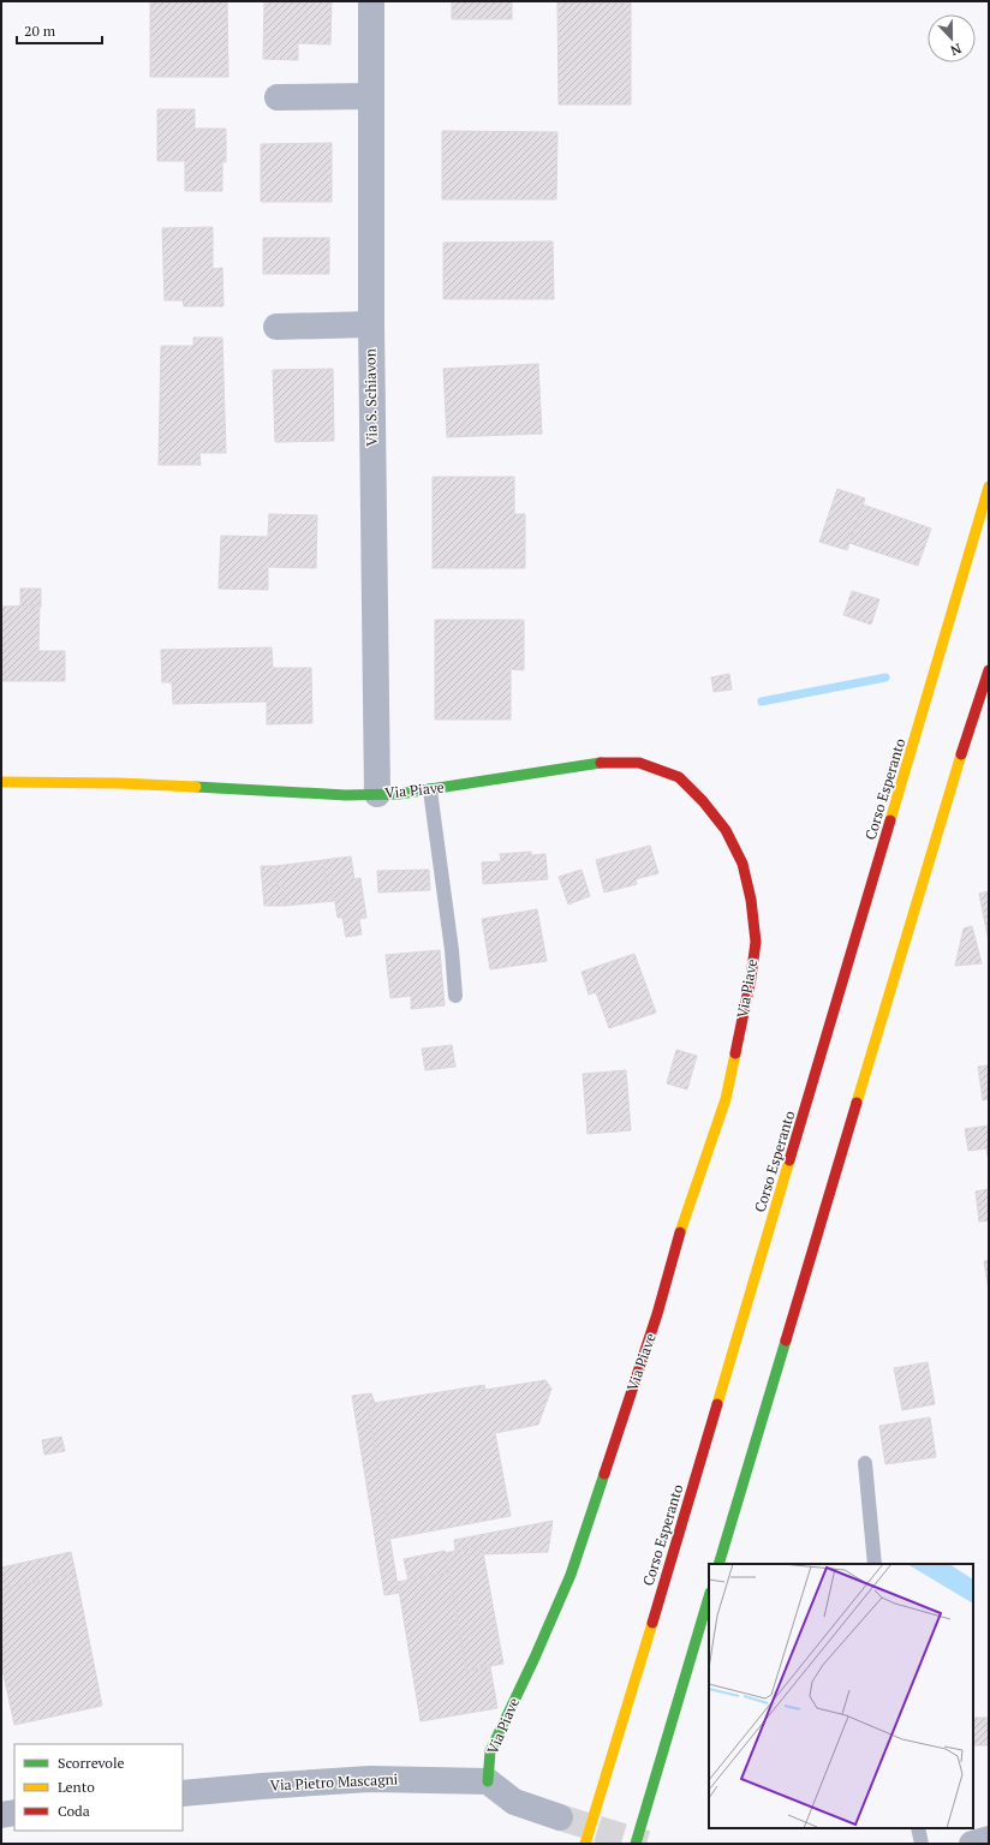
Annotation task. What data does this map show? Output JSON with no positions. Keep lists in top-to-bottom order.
{
  "streets": {
    "main road": ["Corso Esperanto", "Via Piave"],
    "street": ["Via S. Schiavon", "Via Pietro Mascagni"]
  },
  "crossings": [
    ["Via S. Schiavon", "Via Piave"],
    ["Via Piave", "Via Pietro Mascagni"]
  ],
  "legend": ["Scorrevole", "Lento", "Coda"],
  "scale_bar": "20 m",
  "north": "bottom"
}
